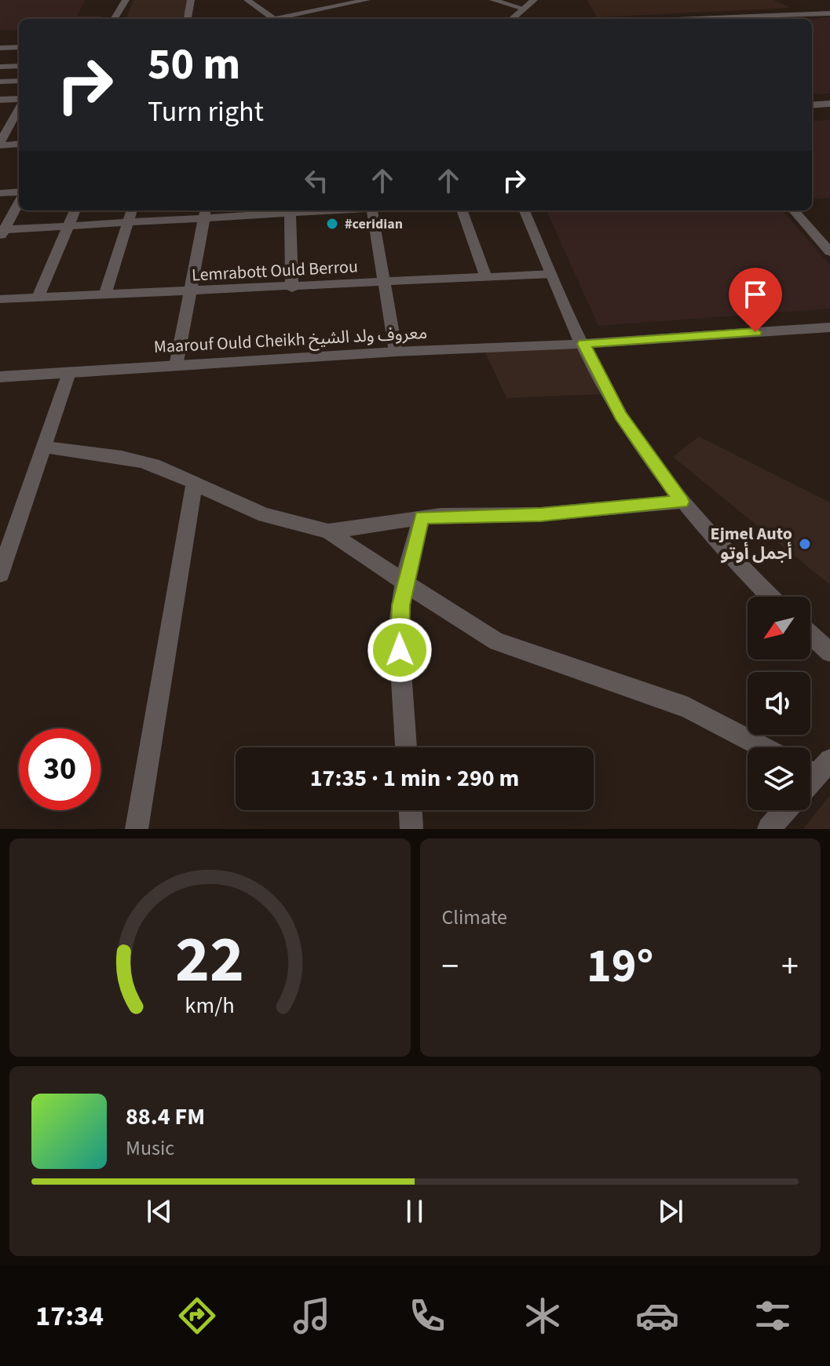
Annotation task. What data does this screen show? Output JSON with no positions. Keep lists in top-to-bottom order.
{
  "streets": {
    "street": ["Lemrabott Ould Berrou", "Maarouf Ould Cheikh معروف ولد الشيخ"]
  },
  "places": ["#ceridian", "Ejmel Auto أجمل أوتو"],
  "north": "bottom left",
  "page": {
    "turn": ["50 m", "Turn right"],
    "limit": "30",
    "trip": "17:35 · 1 min · 290 m",
    "tile": "Climate",
    "heat": ["−", "19°", "+"],
    "song": ["88.4 FM", "Music"],
    "tabs": "17:34",
    "gauge": ["22", "km/h"]
  }
}
